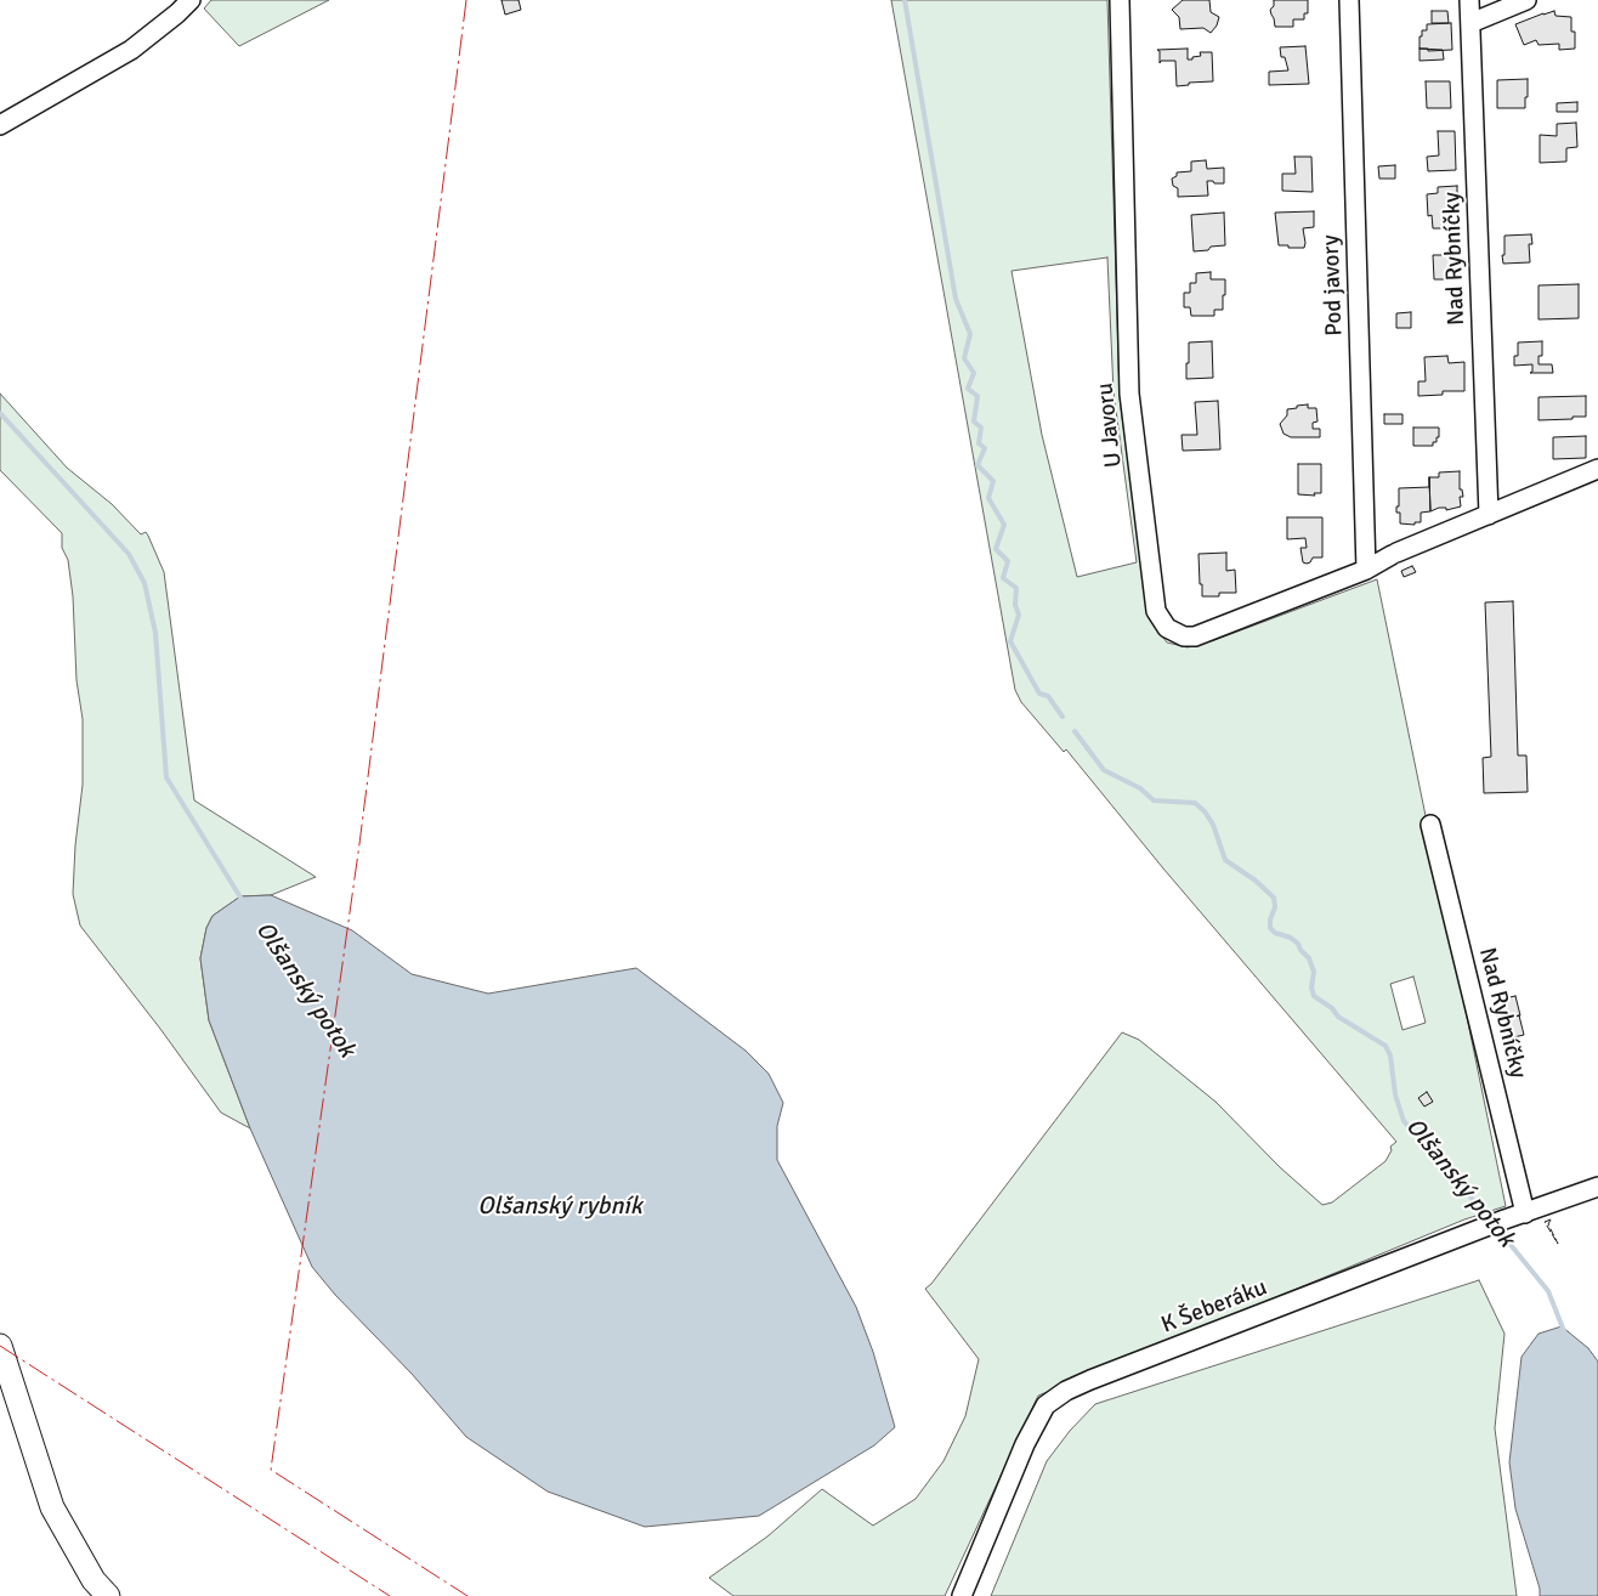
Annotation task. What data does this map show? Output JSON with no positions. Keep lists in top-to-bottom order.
{
  "streets": {
    "street": [
      "Nad Rybníčky",
      "Pod javory",
      "U Javoru",
      "K Šeberáku"
    ]
  },
  "crossings": [
    ["Nad Rybníčky", "U Javoru"],
    ["Nad Rybníčky", "K Šeberáku"],
    ["Pod javory", "U Javoru"]
  ],
  "water": ["Olšanský potok", "Olšanský rybník"]
}
